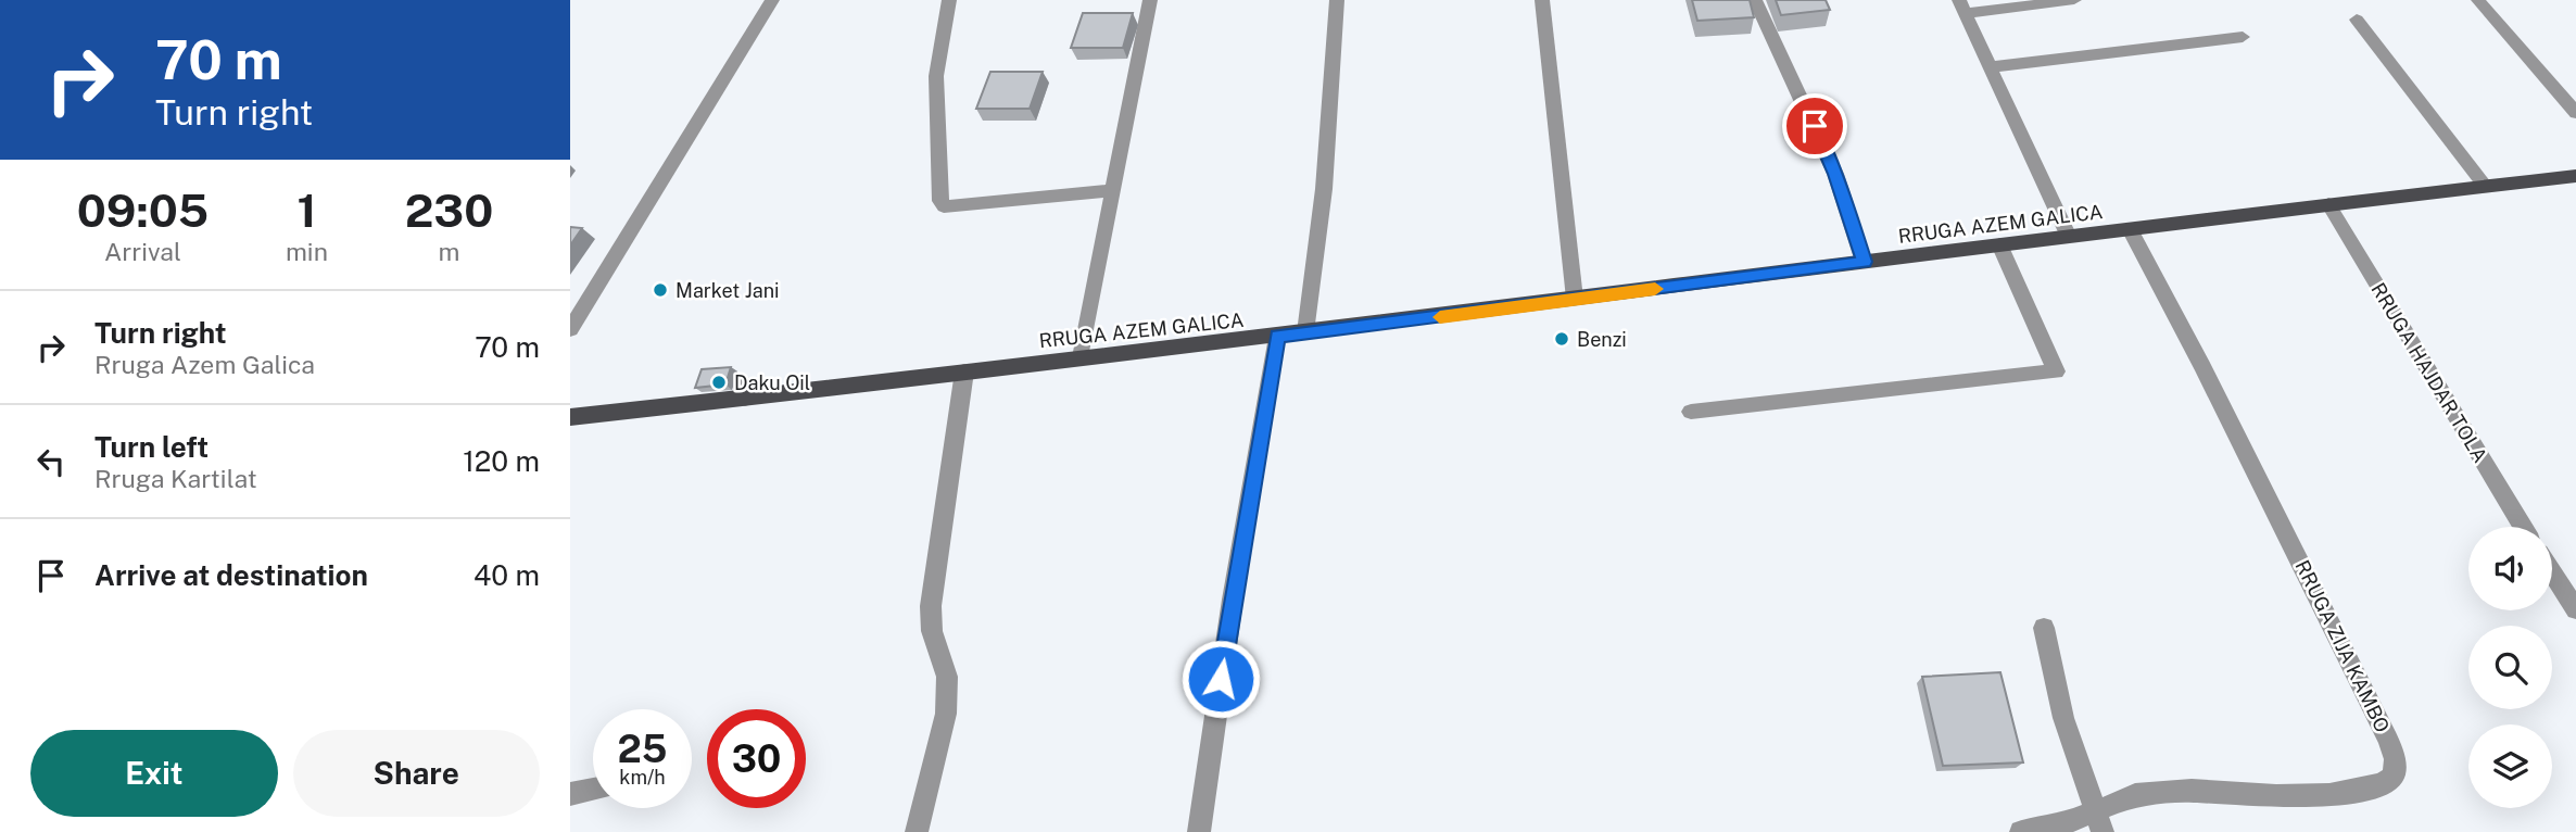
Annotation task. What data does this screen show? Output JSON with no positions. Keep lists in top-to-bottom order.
{
  "streets": {
    "main road": ["RRUGA AZEM GALICA"],
    "street": ["RRUGA HAJDAR TOLA", "RRUGA ZIJA KAMBO"]
  },
  "crossings": [
    ["RRUGA AZEM GALICA", "RRUGA HAJDAR TOLA"],
    ["RRUGA AZEM GALICA", "RRUGA ZIJA KAMBO"]
  ],
  "places": ["Market Jani", "Benzi", "Daku Oil"],
  "page": {
    "turn": ["70 m", "Turn right"],
    "eta": [
      "09:05",
      "Arrival",
      "1",
      "min",
      "230",
      "m"
    ],
    "list": [
      {
        "name": "Turn right",
        "note": "Rruga Azem Galica",
        "value": "70 m"
      },
      {
        "name": "Turn left",
        "note": "Rruga Kartilat",
        "value": "120 m"
      },
      {
        "name": "Arrive at destination",
        "value": "40 m"
      }
    ],
    "speed": "25 km/h",
    "limit": "30",
    "buttons": ["Exit", "Share"]
  }
}
